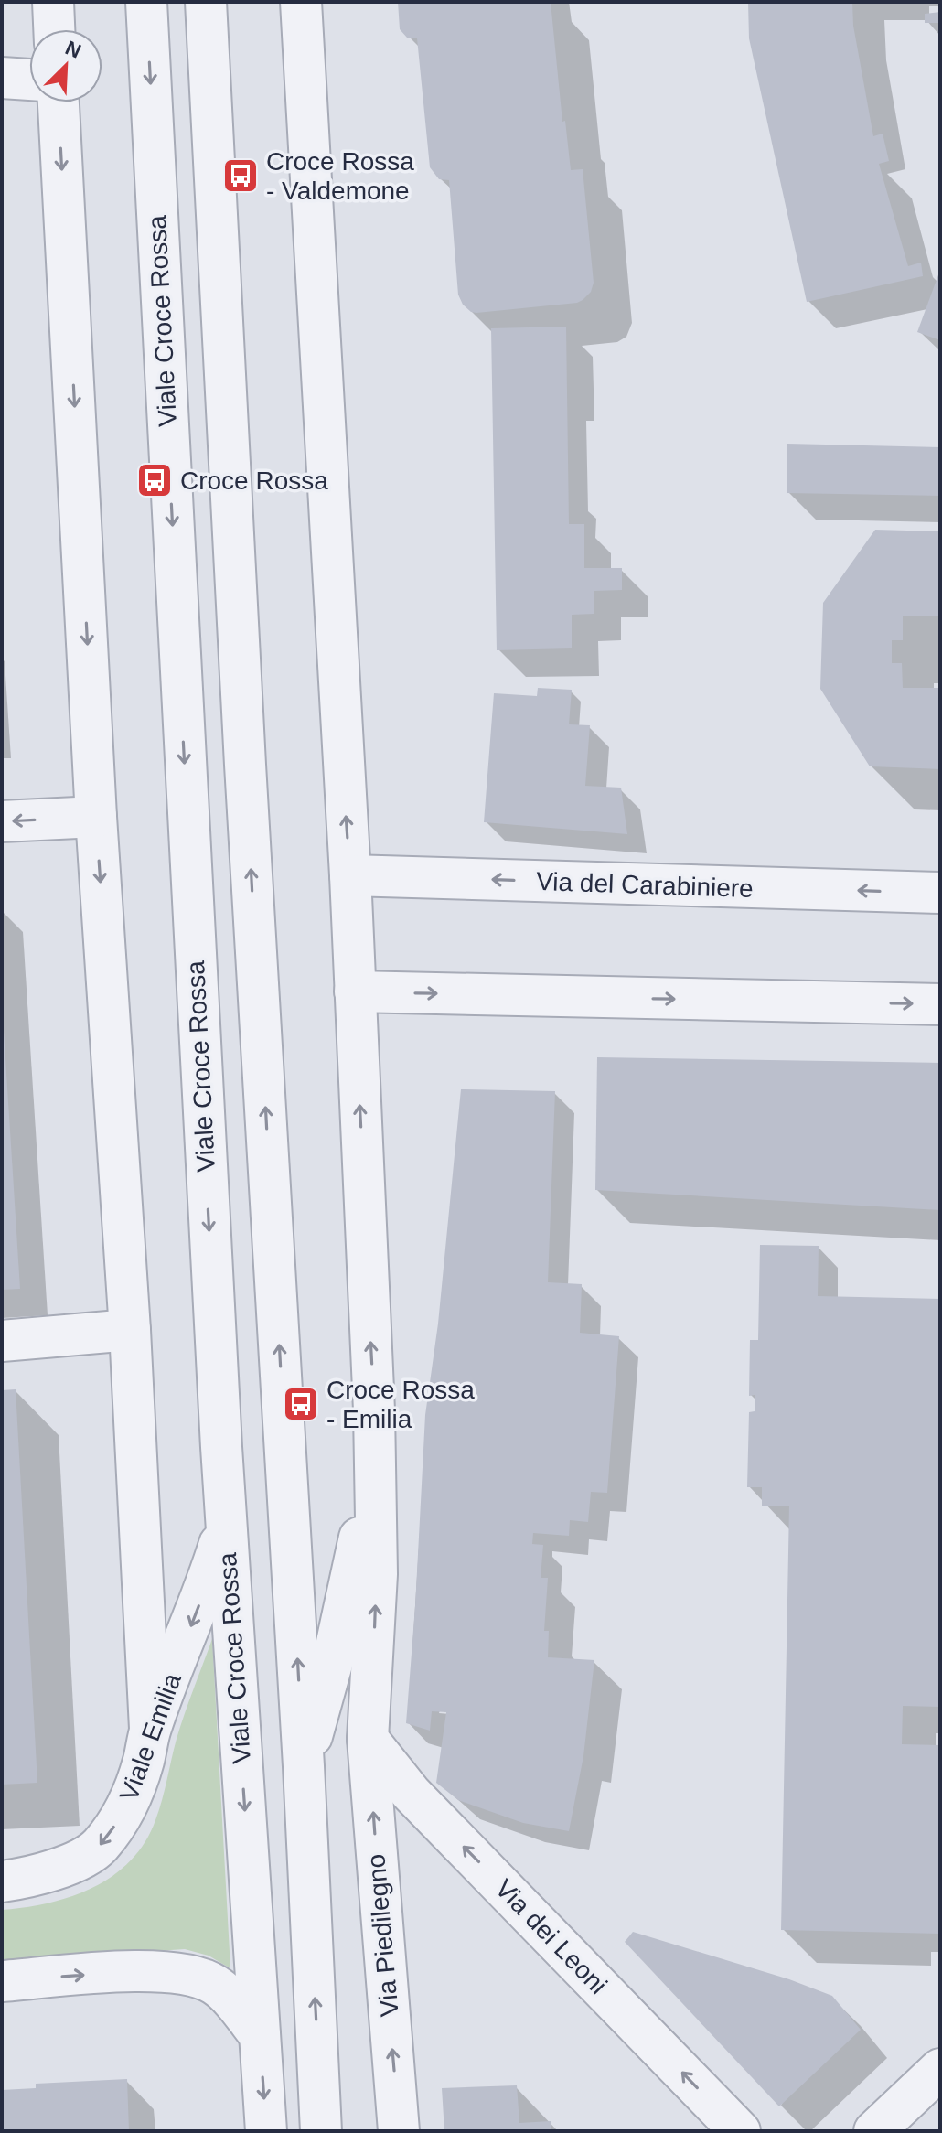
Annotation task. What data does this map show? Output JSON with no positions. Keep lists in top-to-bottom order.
{
  "streets": {
    "street": [
      "Viale Croce Rossa",
      "Via del Carabiniere",
      "Viale Emilia",
      "Via Piedilegno",
      "Via dei Leoni"
    ]
  },
  "crossings": [
    ["Viale Croce Rossa", "Viale Emilia"],
    ["Via Piedilegno", "Via dei Leoni"]
  ],
  "one_way": ["Via dei Leoni"],
  "places": {
    "bus stop": ["Croce Rossa - Valdemone", "Croce Rossa", "Croce Rossa - Emilia"]
  },
  "north": "top right"
}
